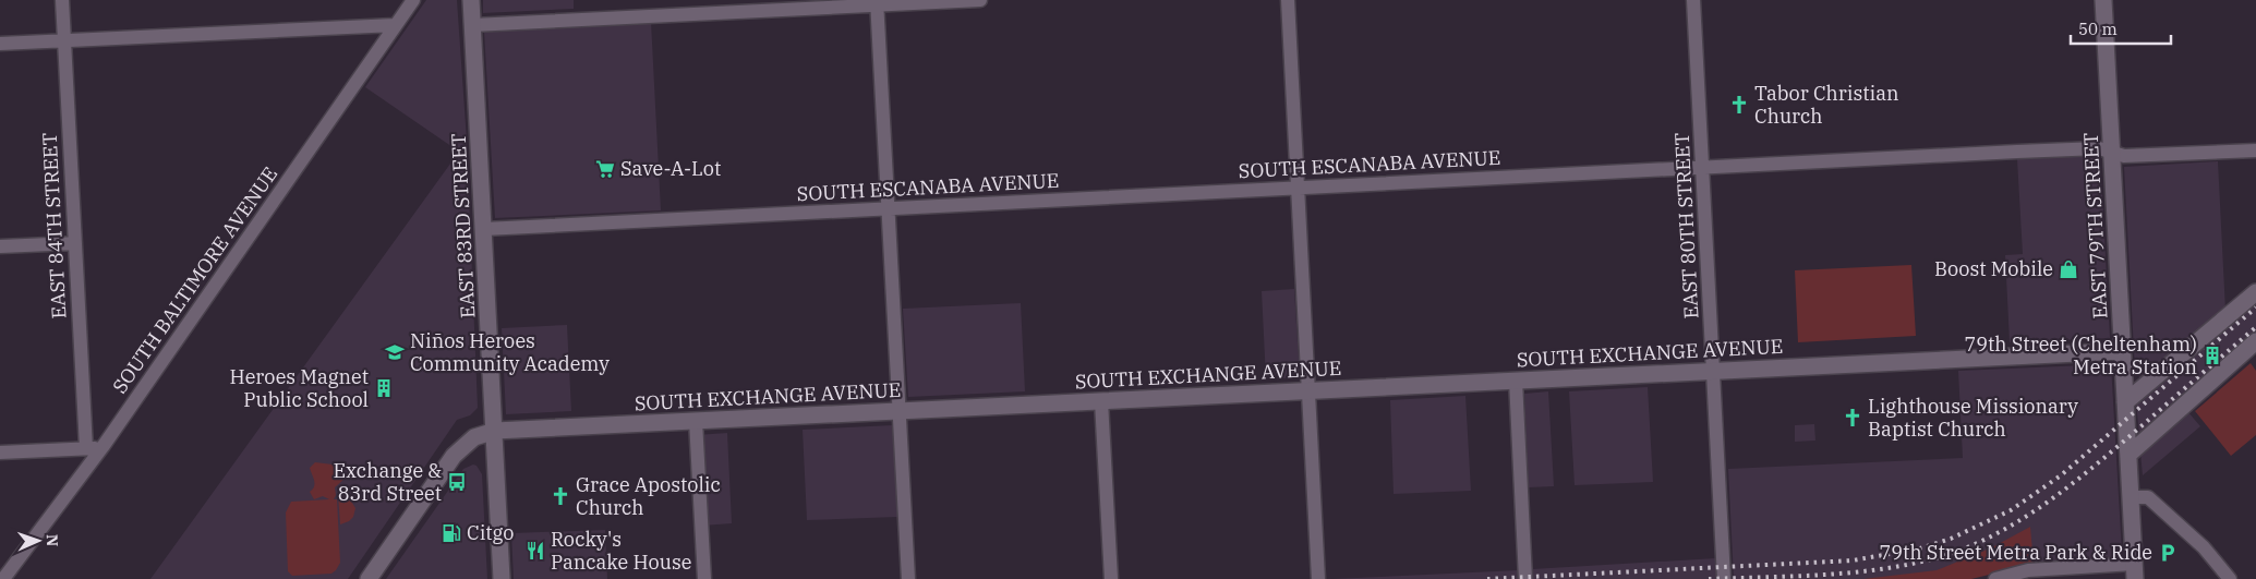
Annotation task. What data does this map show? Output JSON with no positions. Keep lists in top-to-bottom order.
{
  "streets": {
    "street": [
      "SOUTH ESCANABA AVENUE",
      "EAST 84TH STREET",
      "EAST 83RD STREET",
      "EAST 80TH STREET",
      "EAST 79TH STREET",
      "SOUTH BALTIMORE AVENUE",
      "SOUTH EXCHANGE AVENUE"
    ]
  },
  "crossings": [
    ["SOUTH ESCANABA AVENUE", "EAST 83RD STREET"],
    ["SOUTH ESCANABA AVENUE", "EAST 80TH STREET"],
    ["SOUTH ESCANABA AVENUE", "EAST 79TH STREET"],
    ["EAST 83RD STREET", "SOUTH EXCHANGE AVENUE"],
    ["EAST 80TH STREET", "SOUTH EXCHANGE AVENUE"],
    ["EAST 79TH STREET", "SOUTH EXCHANGE AVENUE"]
  ],
  "places": {
    "church": ["Tabor Christian Church", "Lighthouse Missionary Baptist Church", "Grace Apostolic Church"],
    "supermarket": ["Save-A-Lot"],
    "shop": ["Boost Mobile"],
    "school or university": ["Niños Heroes Community Academy"],
    "building": ["79th Street (Cheltenham) Metra Station", "Heroes Magnet Public School"],
    "bus stop": ["Exchange & 83rd Street"],
    "fuel station": ["Citgo"],
    "restaurant": ["Rocky's Pancake House"],
    "parking": ["79th Street Metra Park & Ride"]
  },
  "scale_bar": "50 m",
  "north": "right"
}
